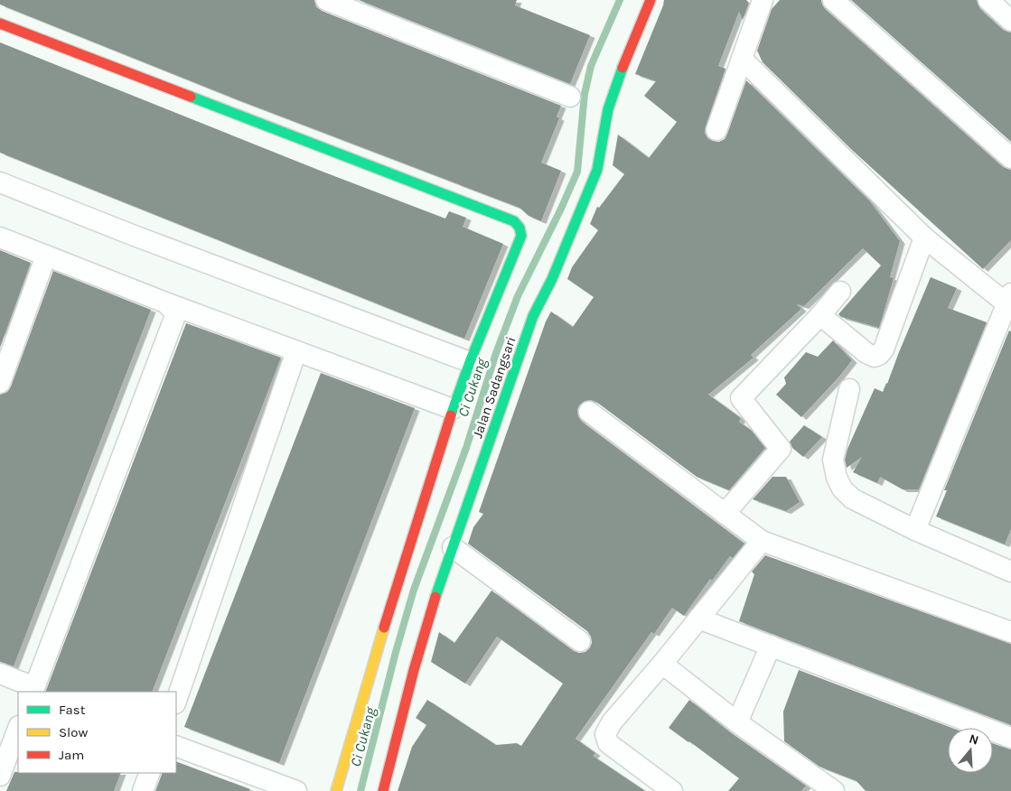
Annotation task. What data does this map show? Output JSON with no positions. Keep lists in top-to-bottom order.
{
  "streets": {
    "street": ["Jalan Sadangsari"]
  },
  "water": ["Ci Cukang"],
  "legend": ["Fast", "Slow", "Jam"],
  "north": "top"
}
